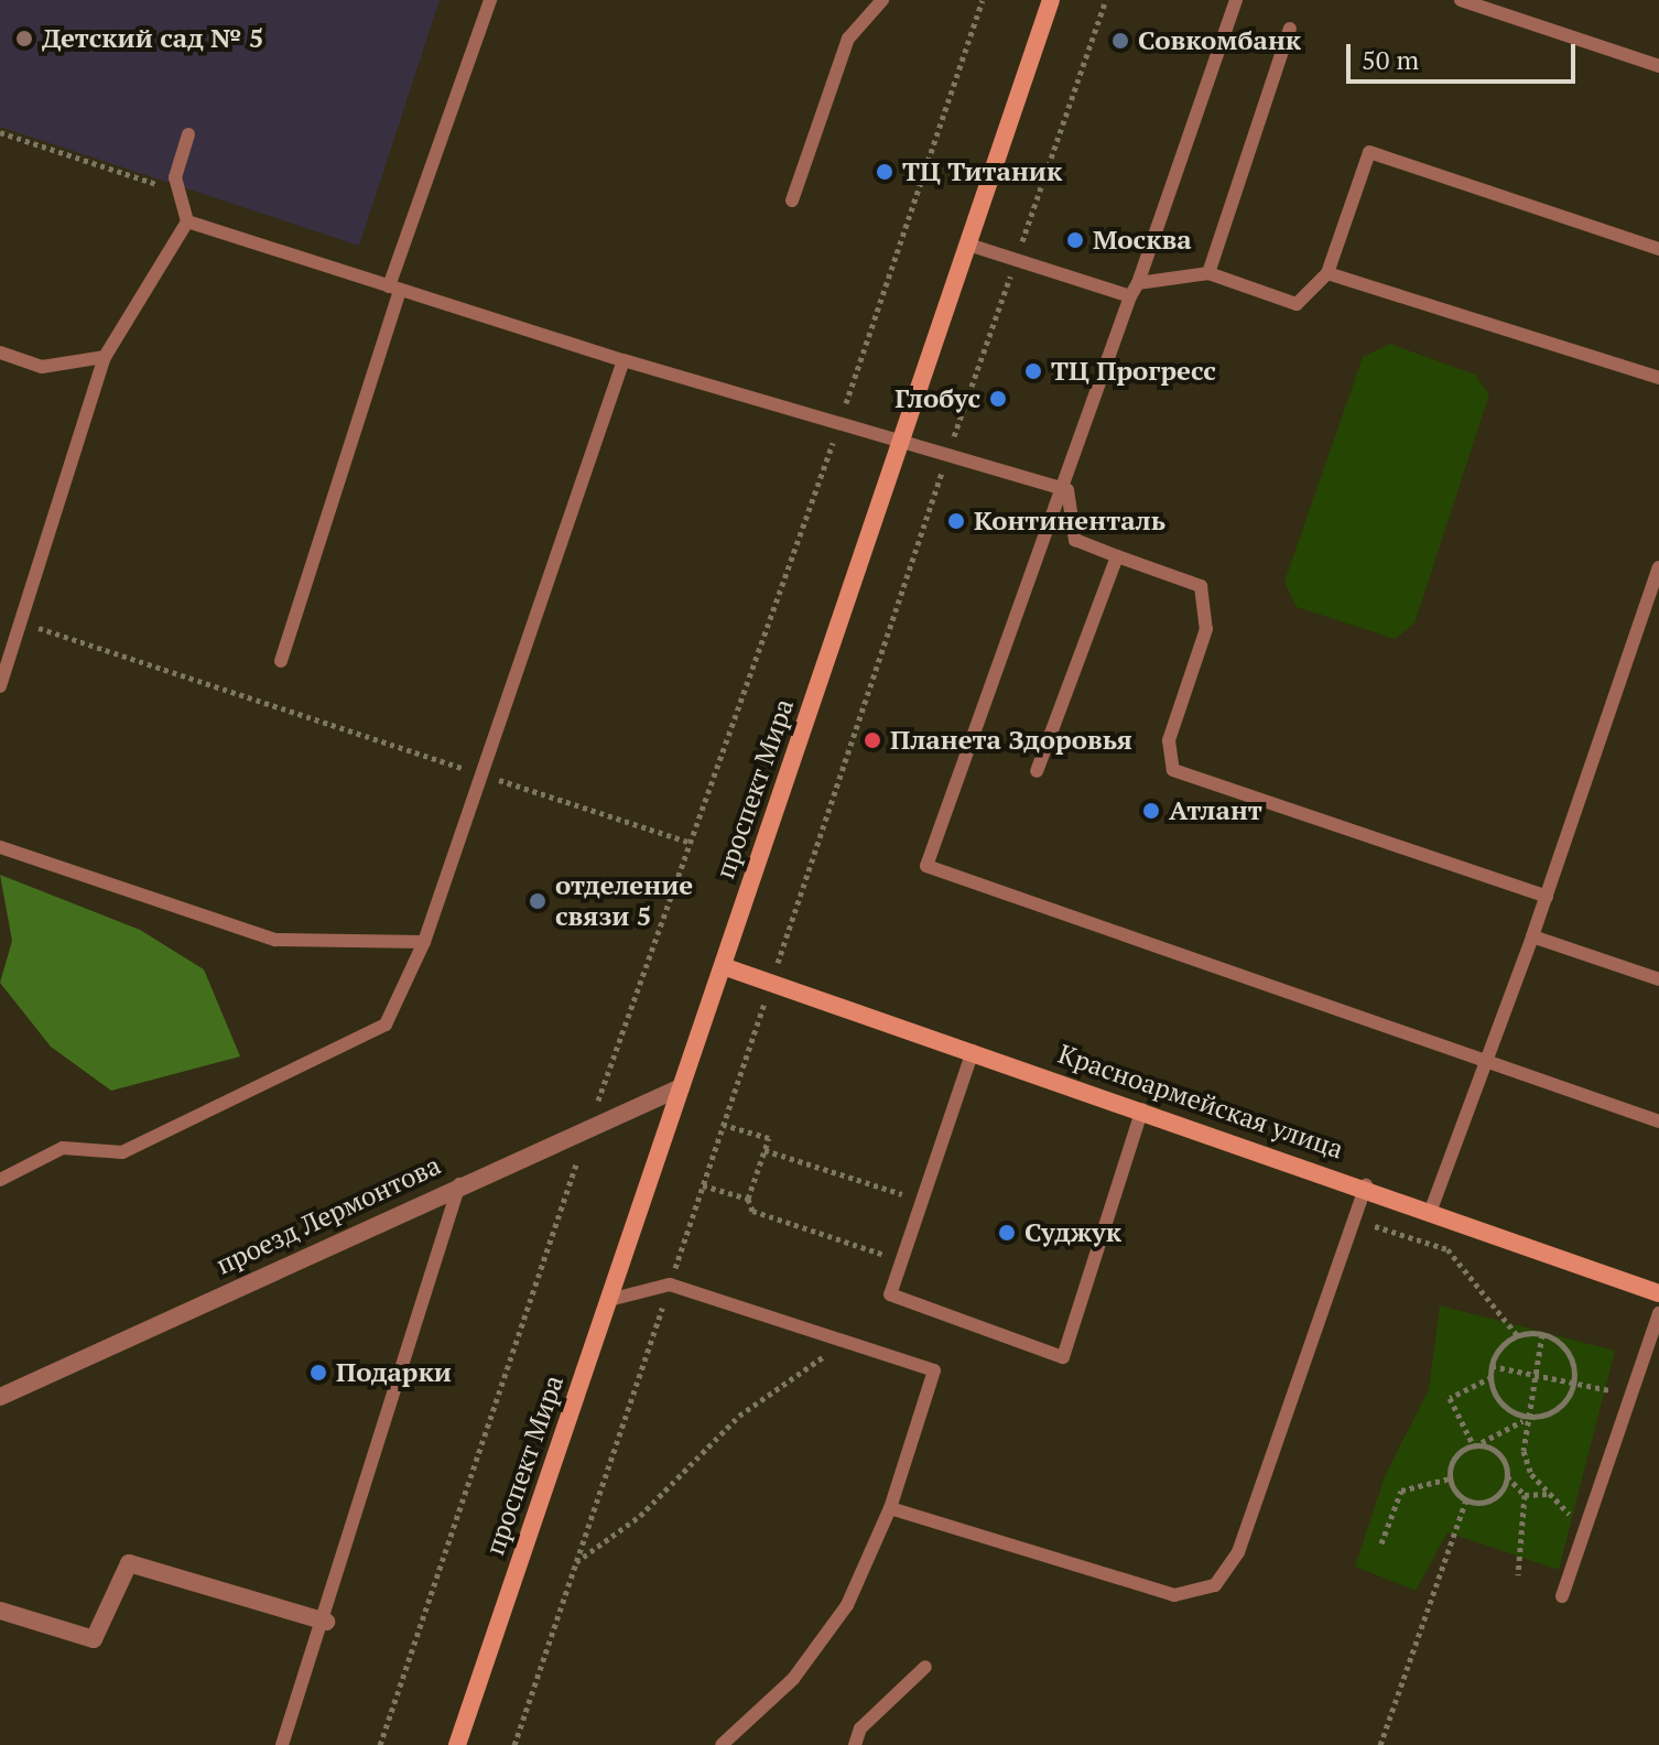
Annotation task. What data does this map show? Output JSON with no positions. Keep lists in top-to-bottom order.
{
  "streets": {
    "main road": ["проспект Мира", "Красноармейская улица"],
    "street": ["проезд Лермонтова"]
  },
  "crossings": [
    ["проспект Мира", "Красноармейская улица"],
    ["проспект Мира", "проезд Лермонтова"]
  ],
  "places": [
    "Детский сад № 5",
    "Совкомбанк",
    "ТЦ Титаник",
    "Москва",
    "ТЦ Прогресс",
    "Глобус",
    "Континенталь",
    "Планета Здоровья",
    "Атлант",
    "отделение связи 5",
    "Суджук",
    "Подарки"
  ],
  "scale_bar": "50 m"
}
